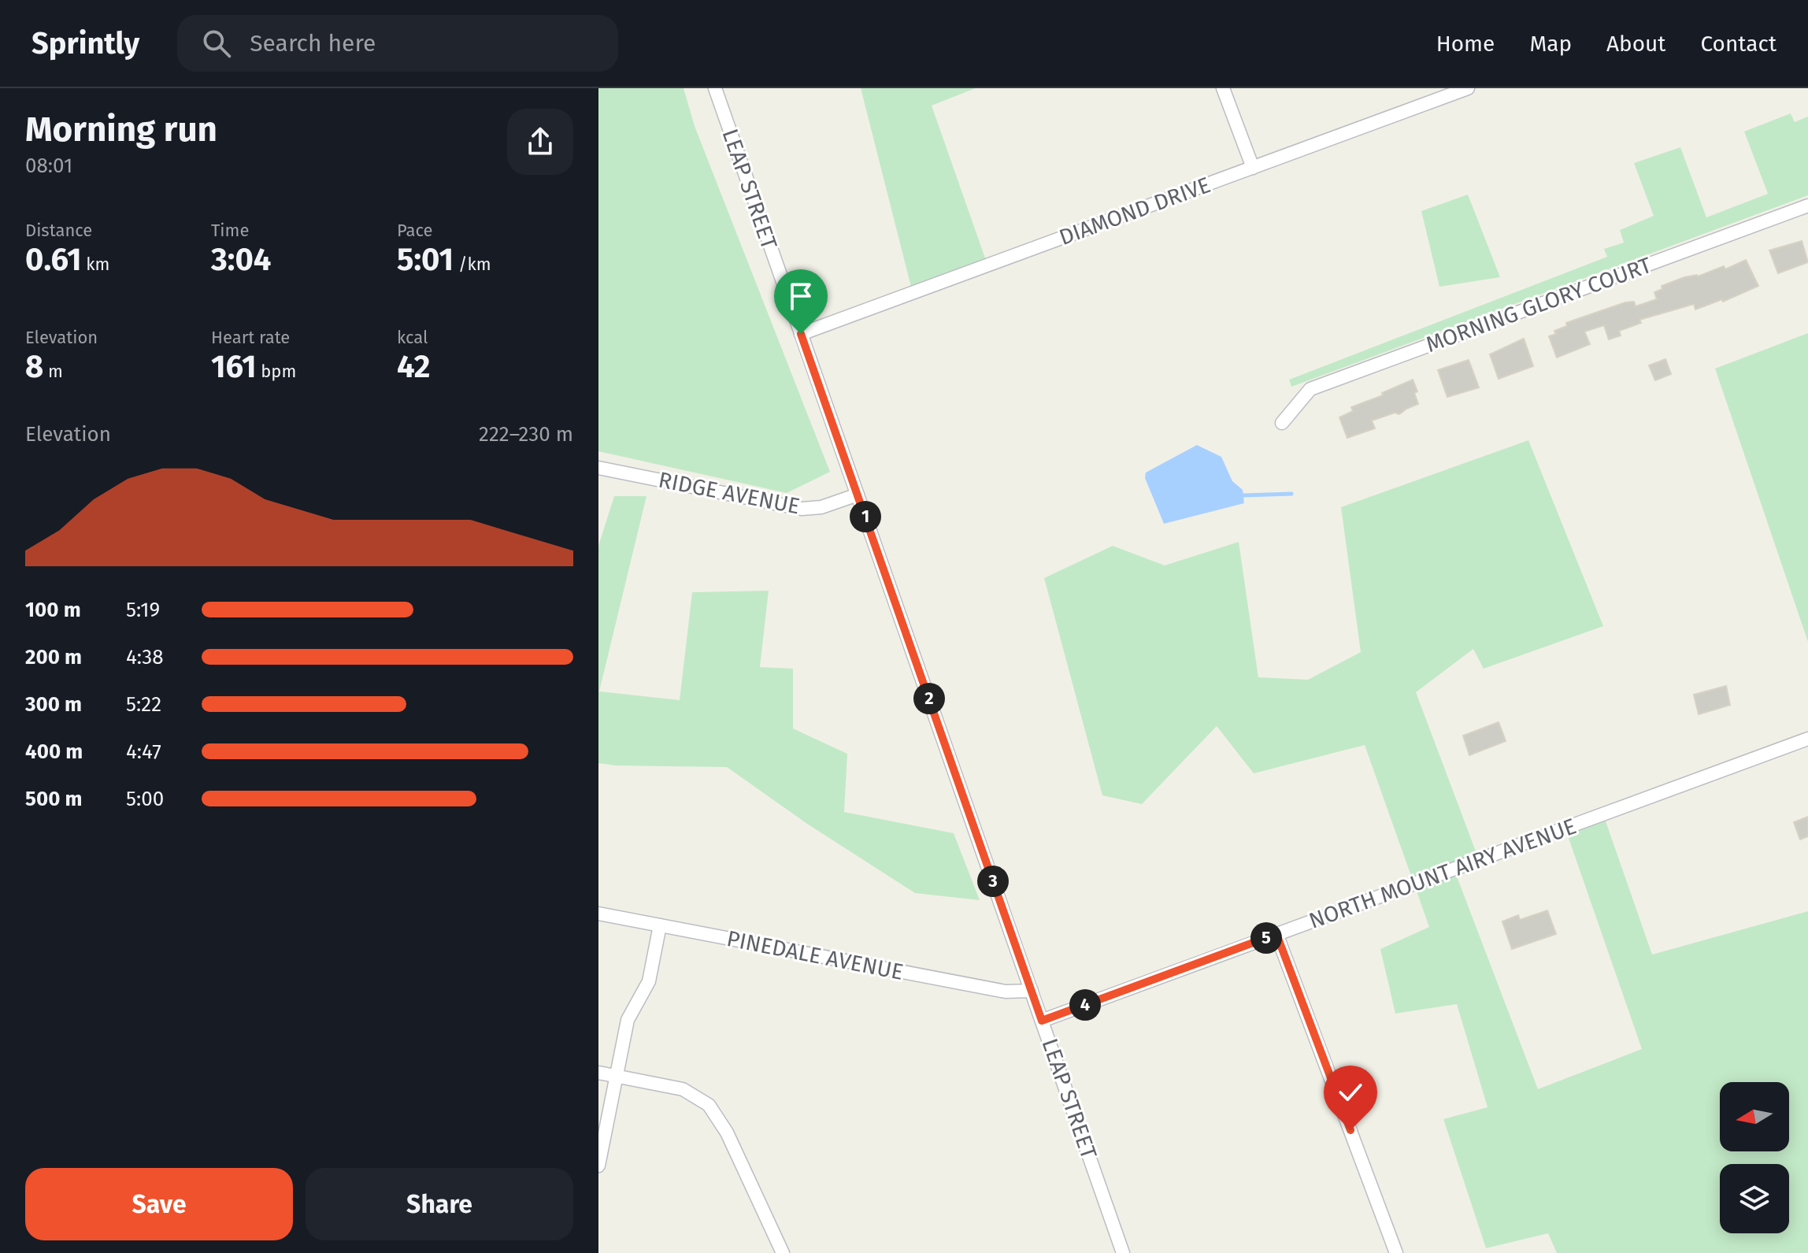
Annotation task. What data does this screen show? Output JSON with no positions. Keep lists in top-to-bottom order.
{
  "streets": {
    "street": [
      "LEAP STREET",
      "DIAMOND DRIVE",
      "MORNING GLORY COURT",
      "RIDGE AVENUE",
      "NORTH MOUNT AIRY AVENUE",
      "PINEDALE AVENUE"
    ]
  },
  "crossings": [
    ["LEAP STREET", "DIAMOND DRIVE"],
    ["LEAP STREET", "RIDGE AVENUE"],
    ["LEAP STREET", "NORTH MOUNT AIRY AVENUE"],
    ["LEAP STREET", "PINEDALE AVENUE"]
  ],
  "north": "left",
  "page": {
    "header": "Sprintly",
    "search": "Search here",
    "nav": [
      "Home",
      "Map",
      "About",
      "Contact"
    ],
    "heading": ["Morning run", "08:01"],
    "stats": [
      ["Distance", "0.61 km"],
      ["Time", "3:04"],
      ["Pace", "5:01 /km"],
      ["Elevation", "8 m"],
      ["Heart rate", "161 bpm"],
      ["kcal", "42"]
    ],
    "chart": ["Elevation", "222–230 m"],
    "pins": [
      "1",
      "2",
      "3",
      "5",
      "4"
    ],
    "list": [
      {
        "name": "100 m",
        "note": "5:19"
      },
      {
        "name": "200 m",
        "note": "4:38"
      },
      {
        "name": "300 m",
        "note": "5:22"
      },
      {
        "name": "400 m",
        "note": "4:47"
      },
      {
        "name": "500 m",
        "note": "5:00"
      }
    ],
    "buttons": ["Save", "Share"]
  }
}
